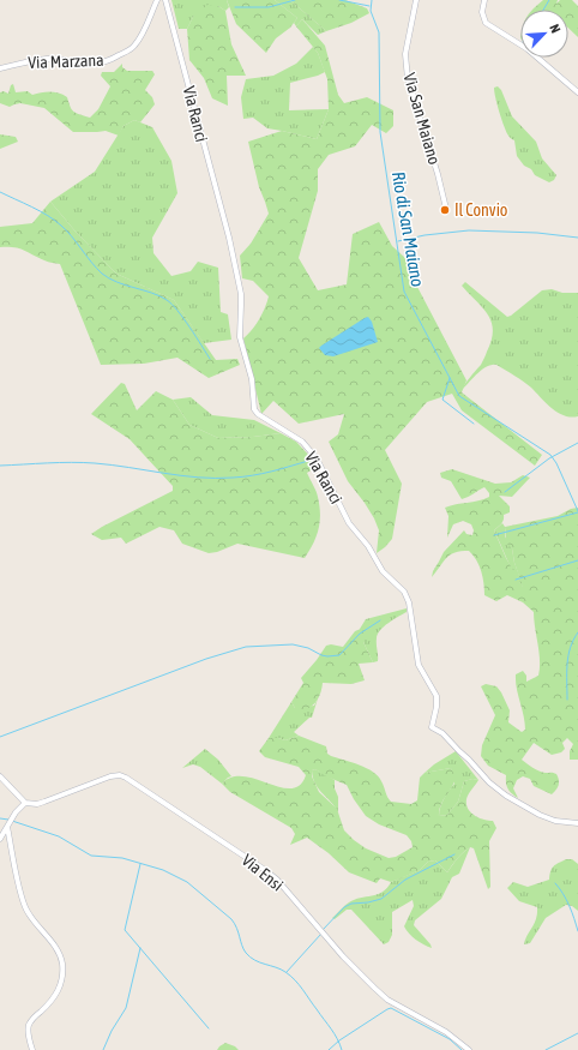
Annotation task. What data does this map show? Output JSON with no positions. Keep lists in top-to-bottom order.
{
  "streets": {
    "street": [
      "Via Marzana",
      "Via Ranci",
      "Via San Maiano",
      "Via Ensi"
    ]
  },
  "water": ["Rio di San Maiano"],
  "places": ["Il Convio"],
  "north": "top right"
}
